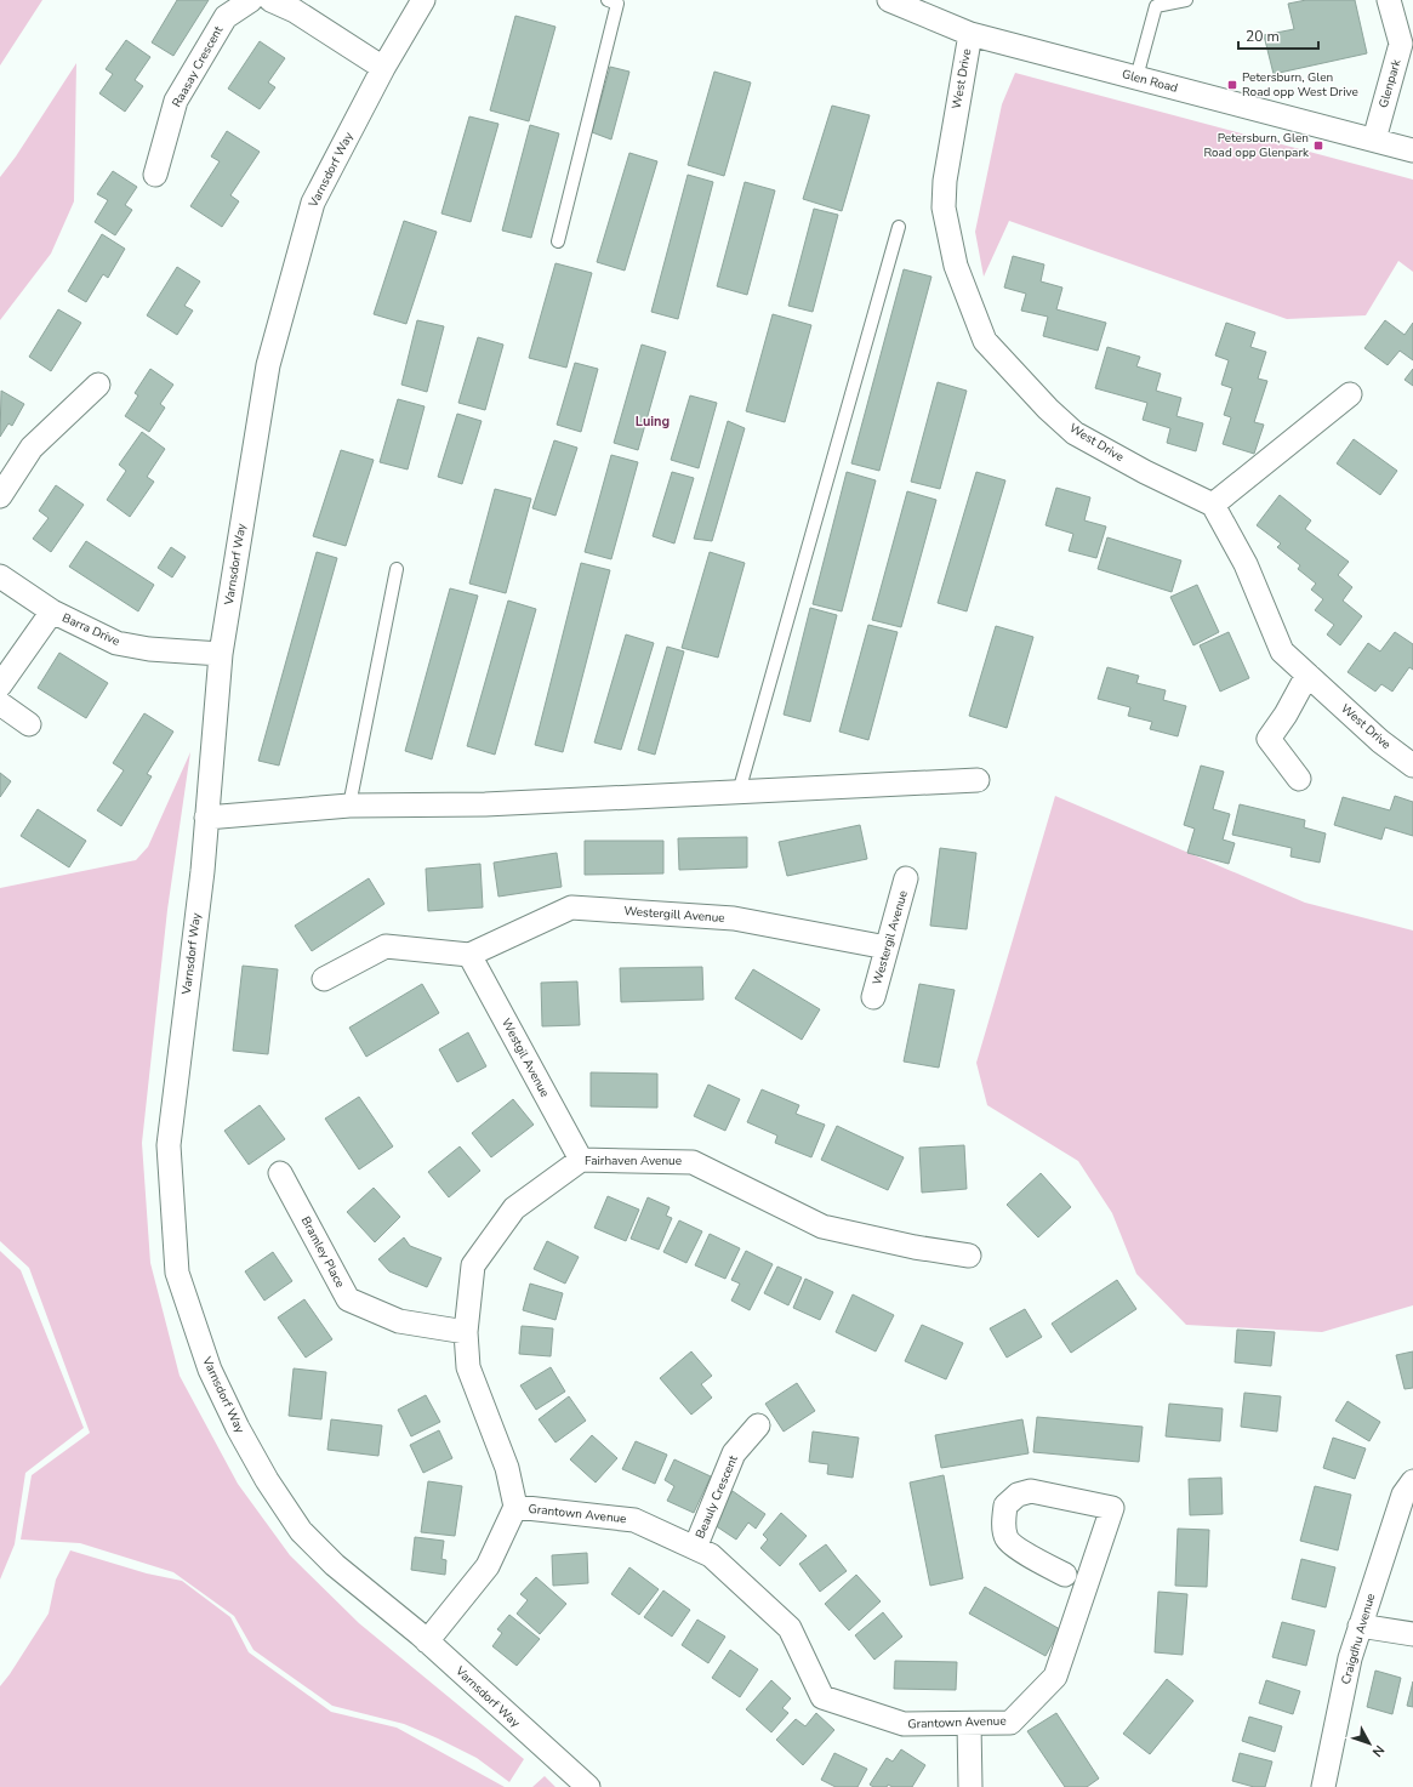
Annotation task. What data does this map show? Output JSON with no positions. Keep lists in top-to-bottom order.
{
  "streets": {
    "street": [
      "Raasay Crescent",
      "West Drive",
      "Glen Road",
      "Glenpark",
      "Varnsdorf Way",
      "Barra Drive",
      "Westergill Avenue",
      "Westergil Avenue",
      "Westgil Avenue",
      "Fairhaven Avenue",
      "Bramley Place",
      "Beauly Crescent",
      "Grantown Avenue",
      "Craigdhu Avenue"
    ]
  },
  "crossings": [
    ["West Drive", "Glen Road"],
    ["Glen Road", "Glenpark"],
    ["Varnsdorf Way", "Barra Drive"],
    ["Westergill Avenue", "Westergil Avenue"],
    ["Westergill Avenue", "Westgil Avenue"],
    ["Westgil Avenue", "Fairhaven Avenue"],
    ["Fairhaven Avenue", "Bramley Place"],
    ["Fairhaven Avenue", "Grantown Avenue"],
    ["Beauly Crescent", "Grantown Avenue"]
  ],
  "districts": ["Luing"],
  "places": {
    "transit": ["Petersburn, Glen Road opp West Drive", "Petersburn, Glen Road opp Glenpark"]
  },
  "scale_bar": "20 m",
  "north": "bottom right"
}
